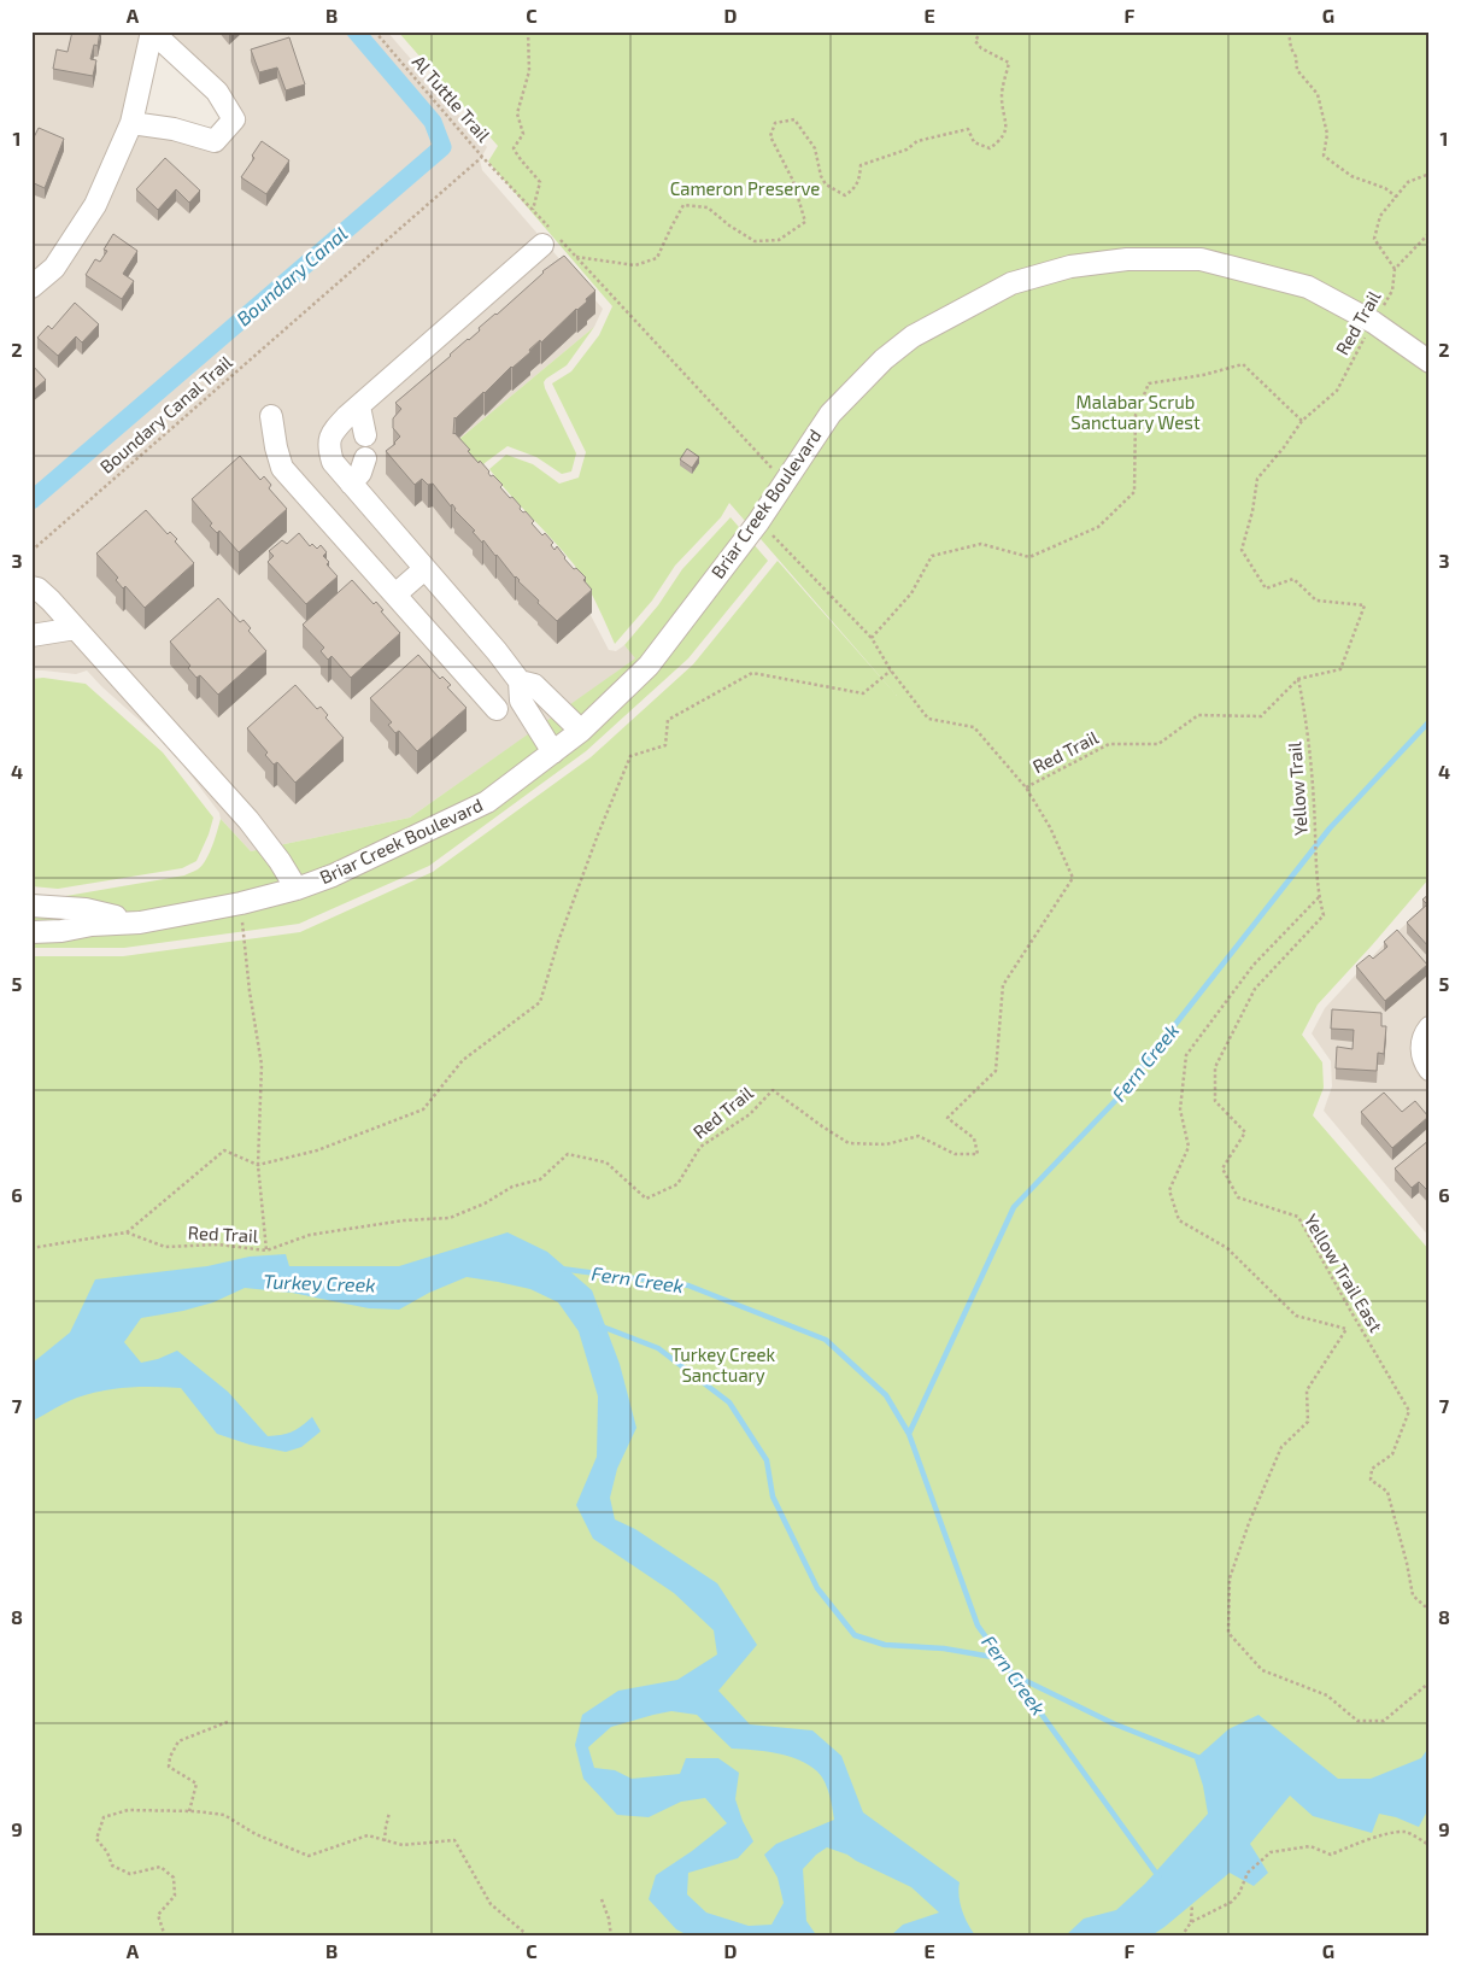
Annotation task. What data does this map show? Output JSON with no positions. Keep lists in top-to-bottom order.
{
  "streets": {
    "street": ["Briar Creek Boulevard"],
    "path": [
      "Al Tuttle Trail",
      "Red Trail",
      "Boundary Canal Trail",
      "Yellow Trail",
      "Yellow Trail East"
    ]
  },
  "crossings": [
    ["Al Tuttle Trail", "Boundary Canal Trail"],
    ["Al Tuttle Trail", "Briar Creek Boulevard"],
    ["Red Trail", "Briar Creek Boulevard"],
    ["Red Trail", "Yellow Trail"],
    ["Yellow Trail", "Yellow Trail East"]
  ],
  "water": ["Boundary Canal", "Fern Creek", "Turkey Creek"],
  "parks": ["Cameron Preserve", "Malabar Scrub Sanctuary West", "Turkey Creek Sanctuary"],
  "grid": {
    "columns": [
      "A",
      "B",
      "C",
      "D",
      "E",
      "F",
      "G"
    ],
    "rows": [
      "1",
      "2",
      "3",
      "4",
      "5",
      "6",
      "7",
      "8",
      "9"
    ]
  }
}
